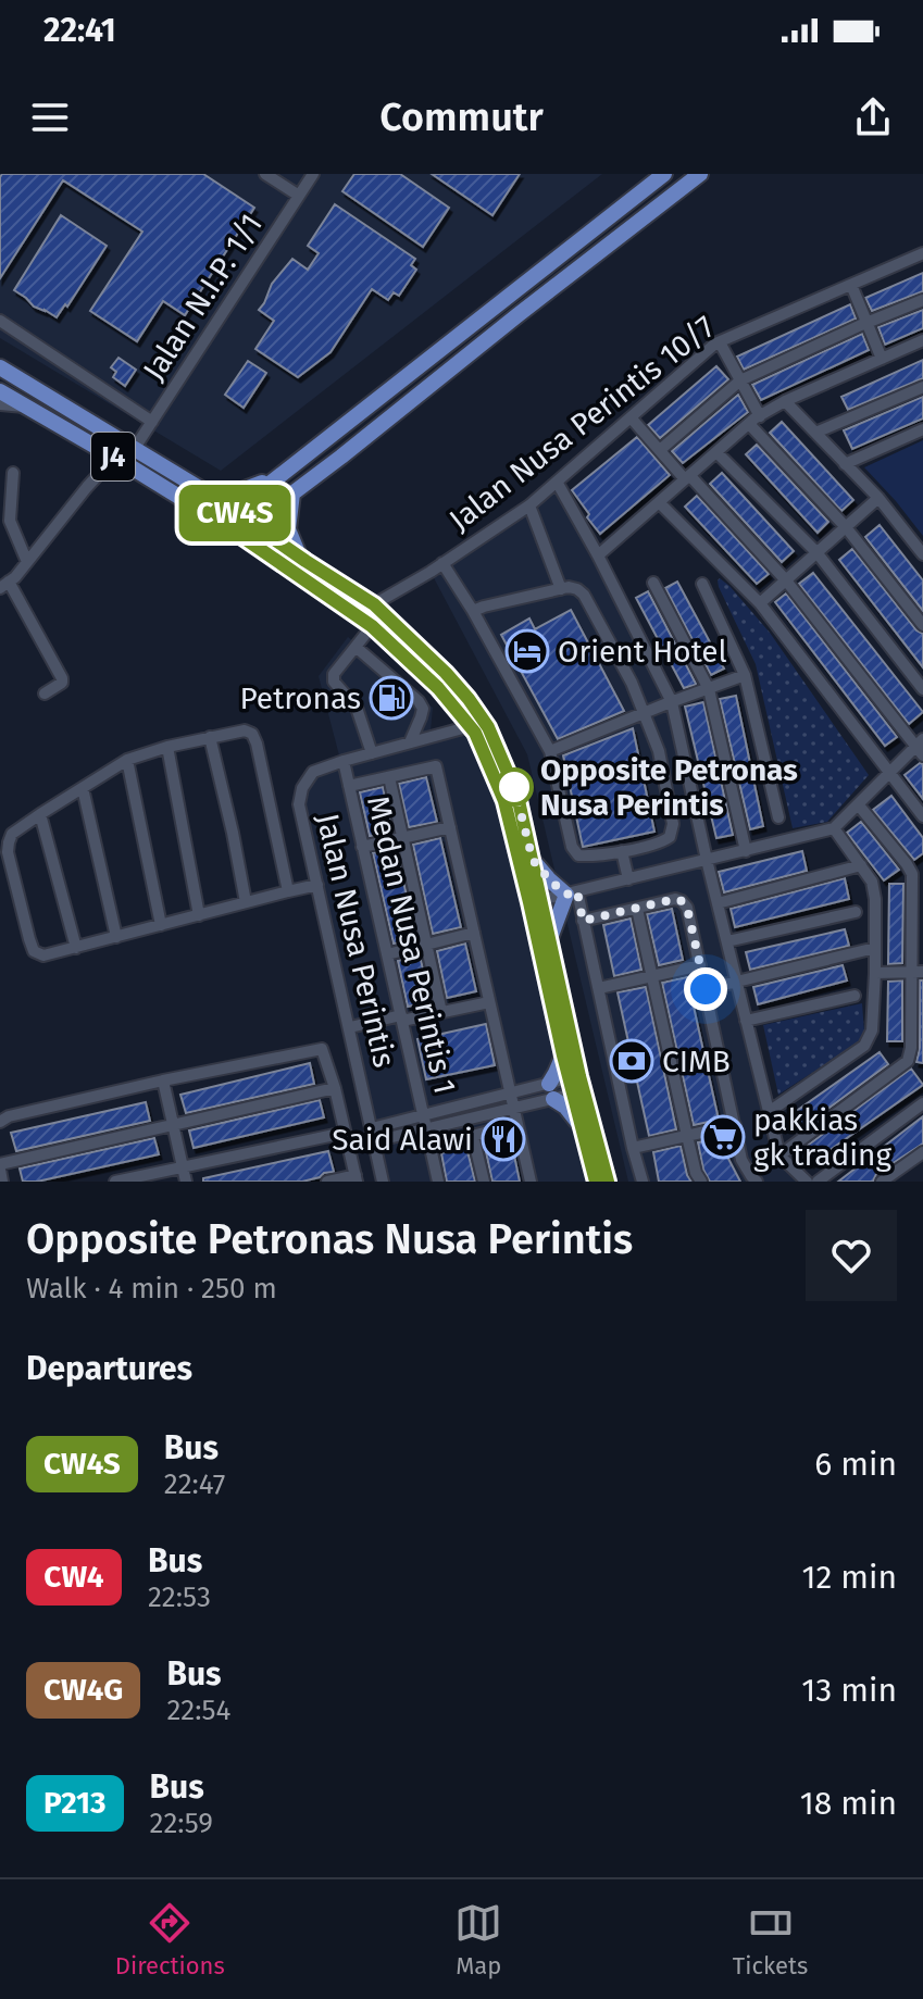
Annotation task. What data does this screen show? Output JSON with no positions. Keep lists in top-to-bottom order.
{
  "streets": {
    "main road": ["J4"],
    "street": [
      "Jalan N.I.P. 1/1",
      "Jalan Nusa Perintis 10/7",
      "Jalan Nusa Perintis",
      "Medan Nusa Perintis 1"
    ]
  },
  "crossings": [
    ["Jalan N.I.P. 1/1", "J4"],
    ["Jalan Nusa Perintis 10/7", "J4"],
    ["J4", "Jalan Nusa Perintis"],
    ["Jalan Nusa Perintis", "Medan Nusa Perintis 1"]
  ],
  "places": {
    "hotel": ["Orient Hotel"],
    "fuel station": ["Petronas"],
    "other": ["Opposite Petronas Nusa Perintis"],
    "bank": ["CIMB"],
    "supermarket": ["pakkias gk trading"],
    "restaurant": ["Said Alawi"]
  },
  "lines": ["bus line CW4S"],
  "page": {
    "status": "22:41",
    "header": "Commutr",
    "on_map": "CW4S",
    "heading": [
      ["Opposite Petronas Nusa Perintis", "Walk · 4 min · 250 m"],
      "Departures"
    ],
    "list": [
      {
        "mark": "CW4S",
        "name": "Bus",
        "note": "22:47",
        "value": "6 min"
      },
      {
        "mark": "CW4",
        "name": "Bus",
        "note": "22:53",
        "value": "12 min"
      },
      {
        "mark": "CW4G",
        "name": "Bus",
        "note": "22:54",
        "value": "13 min"
      },
      {
        "mark": "P213",
        "name": "Bus",
        "note": "22:59",
        "value": "18 min"
      }
    ],
    "tabs": ["Directions", "Map", "Tickets"]
  }
}
